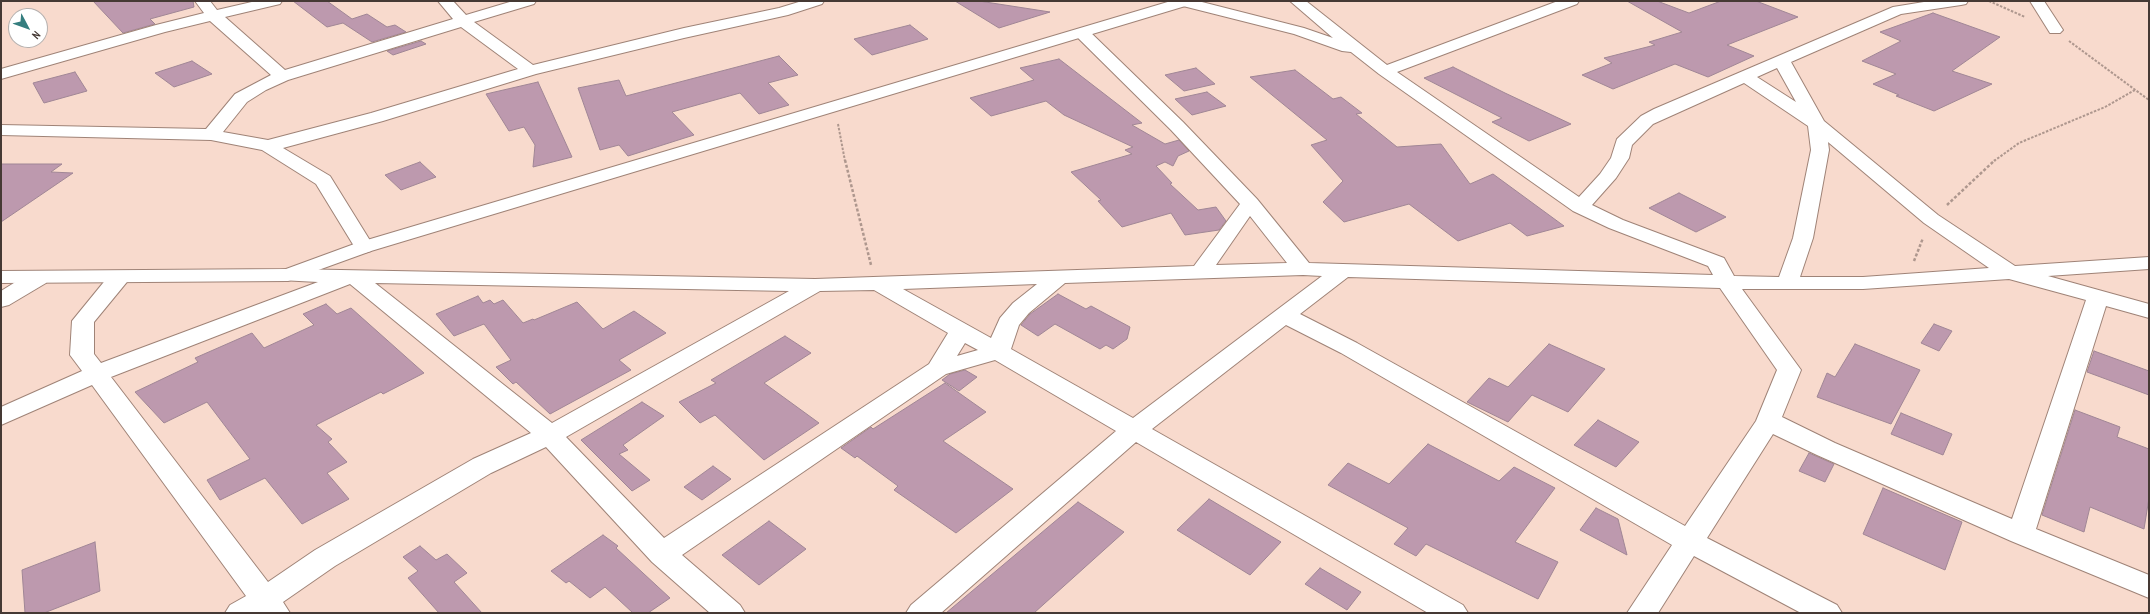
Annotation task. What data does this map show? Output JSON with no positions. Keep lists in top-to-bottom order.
{
  "north": "bottom right"
}
